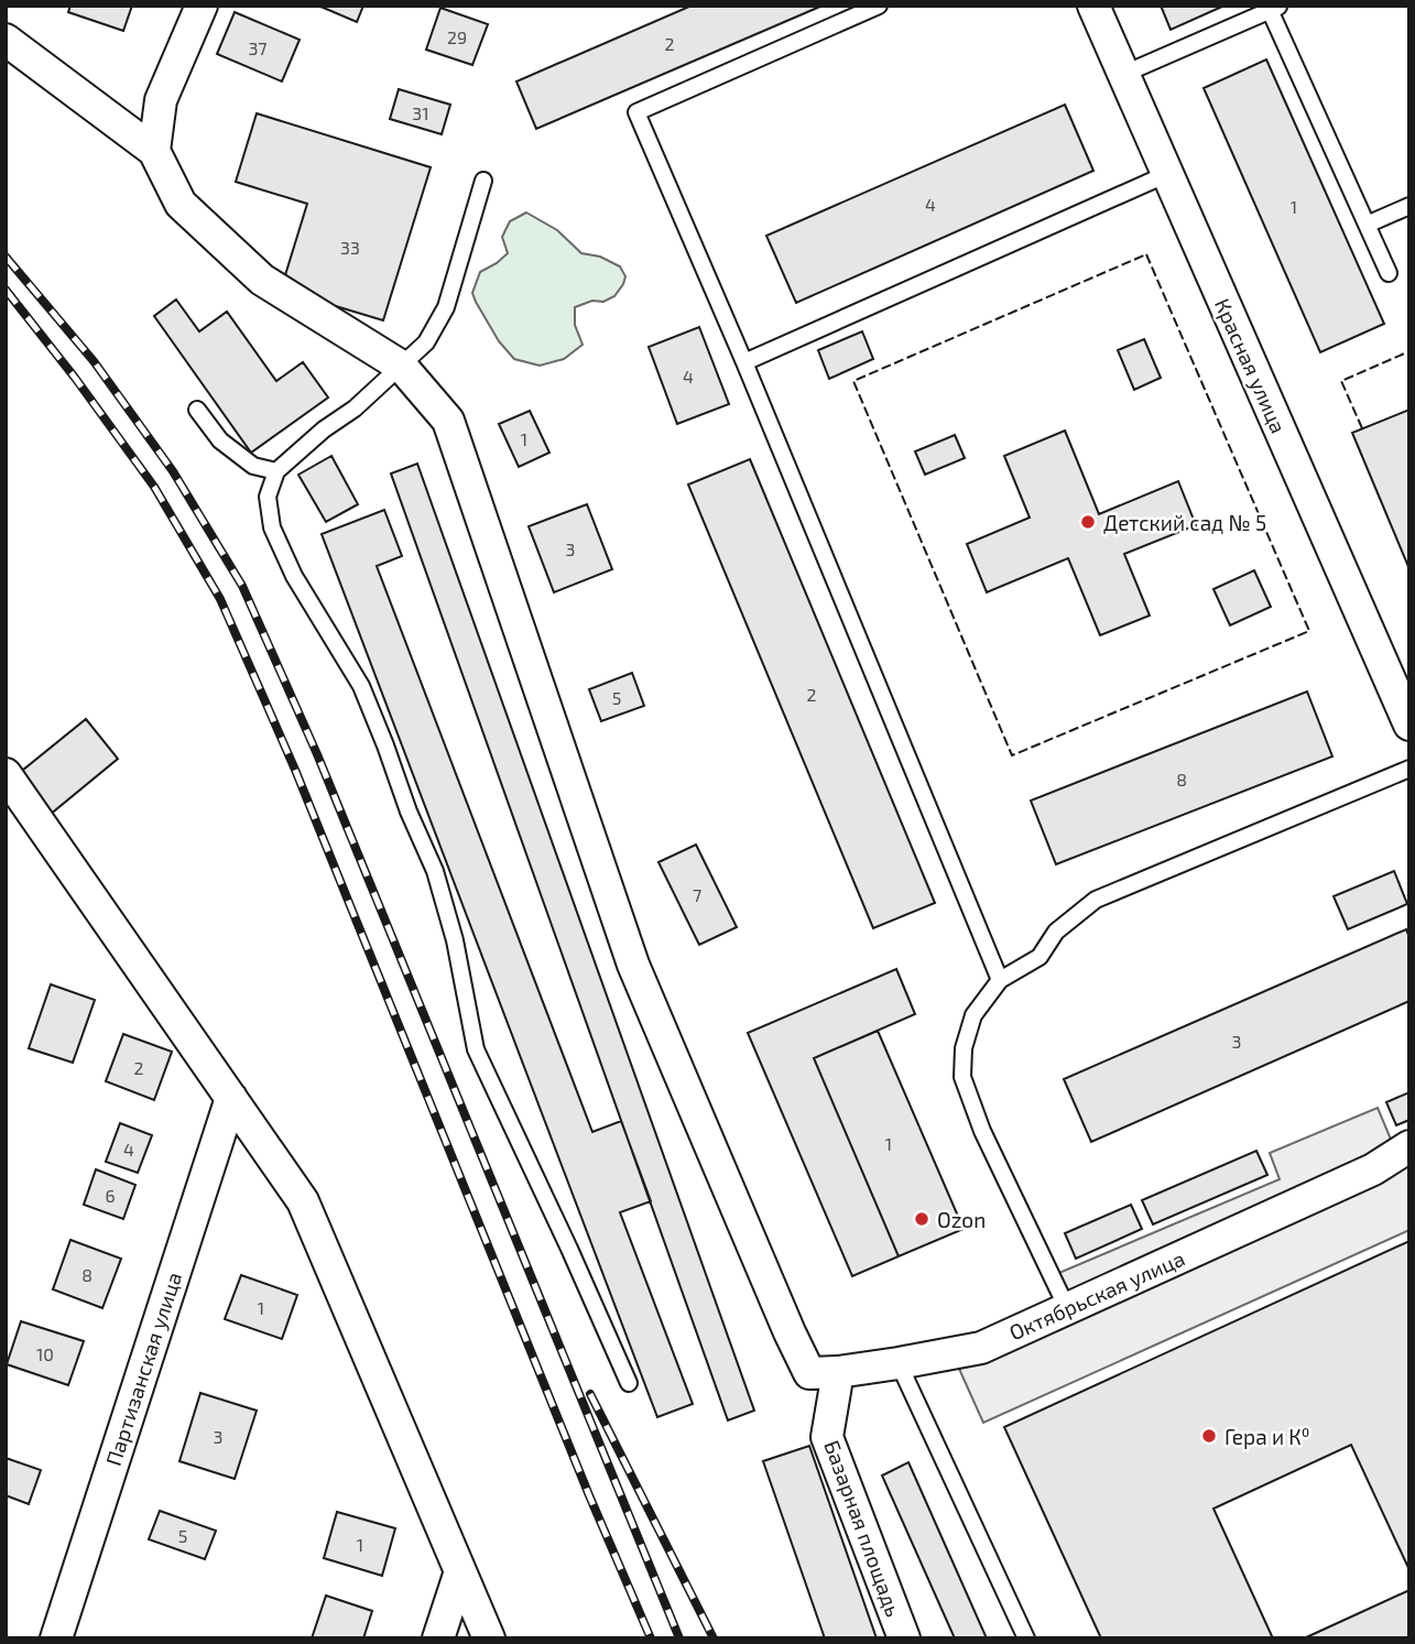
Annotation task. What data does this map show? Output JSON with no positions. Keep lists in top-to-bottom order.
{
  "streets": {
    "street": [
      "Красная улица",
      "Октябрьская улица",
      "Партизанская улица",
      "Базарная площадь"
    ]
  },
  "crossings": [
    ["Октябрьская улица", "Базарная площадь"]
  ],
  "places": ["Детский сад № 5", "Ozon", "Гера и К⁰"],
  "house_numbers": [
    "29",
    "2",
    "37",
    "31",
    "4",
    "1",
    "33",
    "4",
    "1",
    "3",
    "2",
    "5",
    "8",
    "7",
    "3",
    "2",
    "1",
    "4",
    "6",
    "8",
    "1",
    "10",
    "3",
    "5",
    "1"
  ]
}
